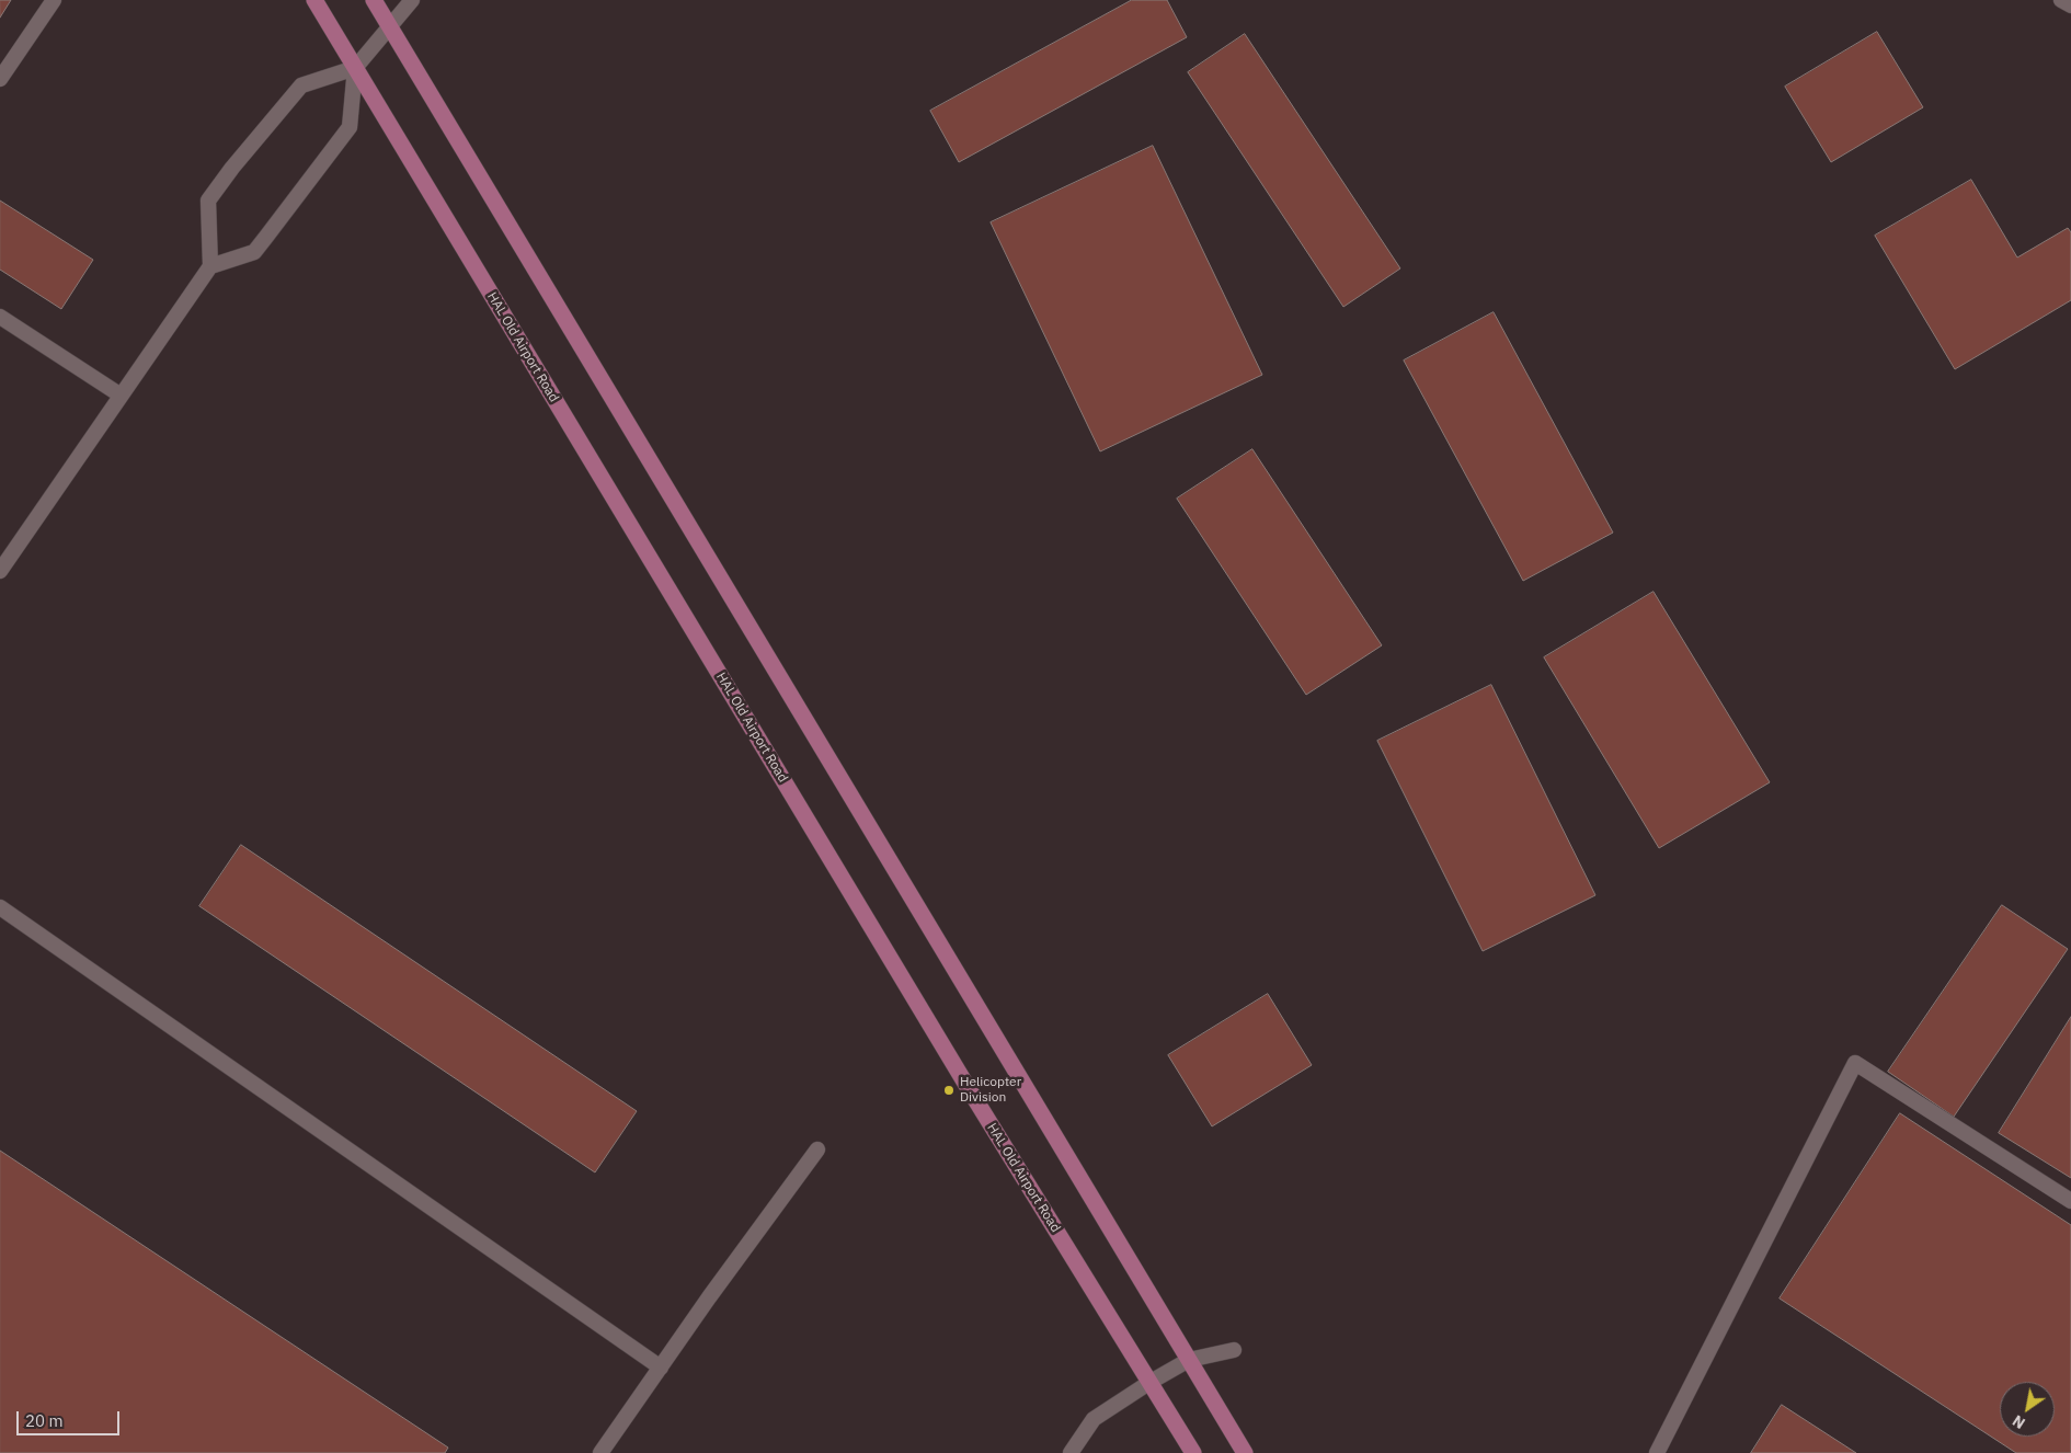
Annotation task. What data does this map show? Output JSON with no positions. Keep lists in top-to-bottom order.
{
  "streets": {
    "main road": ["HAL Old Airport Road"]
  },
  "places": ["Helicopter Division"],
  "scale_bar": "20 m",
  "north": "bottom left"
}
